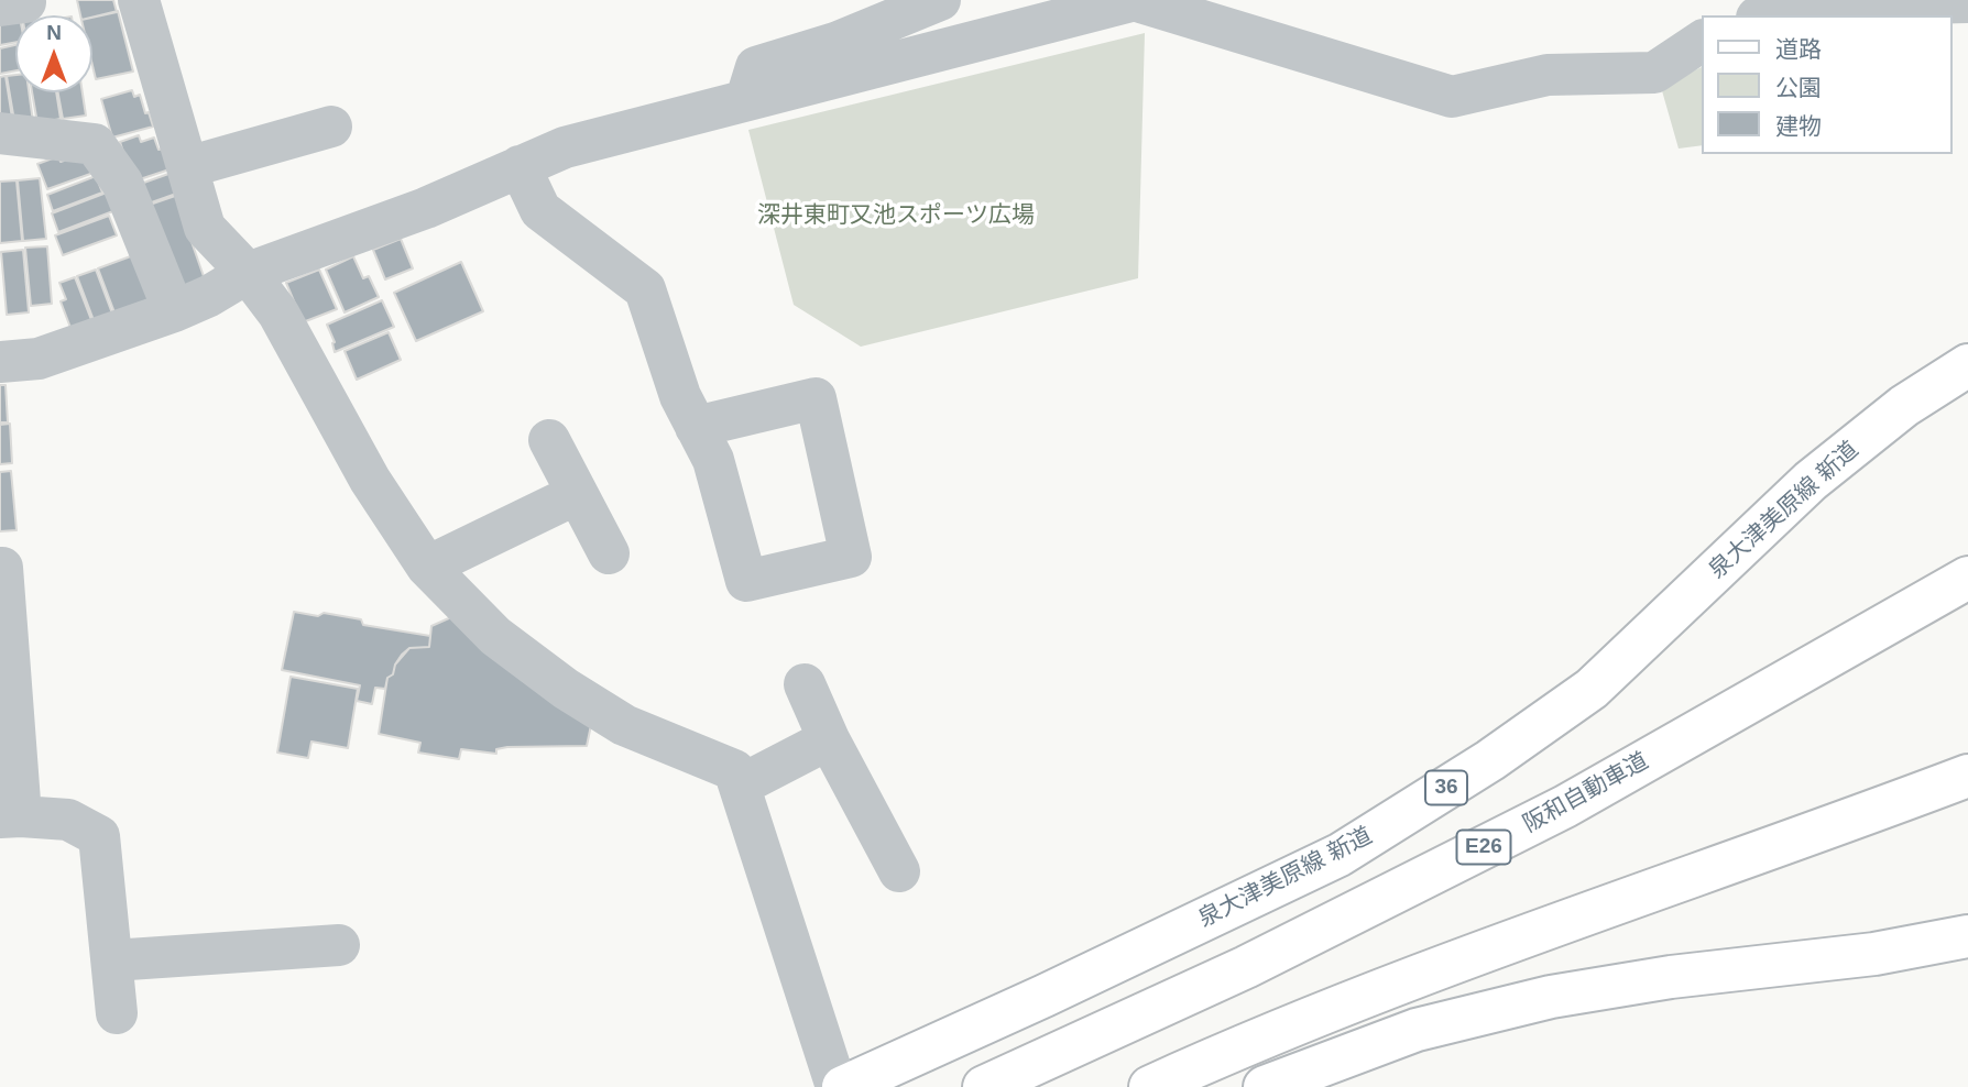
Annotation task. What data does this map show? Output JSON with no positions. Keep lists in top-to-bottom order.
{
  "streets": {
    "main road": [
      "泉大津美原線 新道",
      "36",
      "阪和自動車道",
      "E26"
    ]
  },
  "parks": ["深井東町又池スポーツ広場"],
  "legend": ["道路", "公園", "建物"],
  "north": "top"
}
